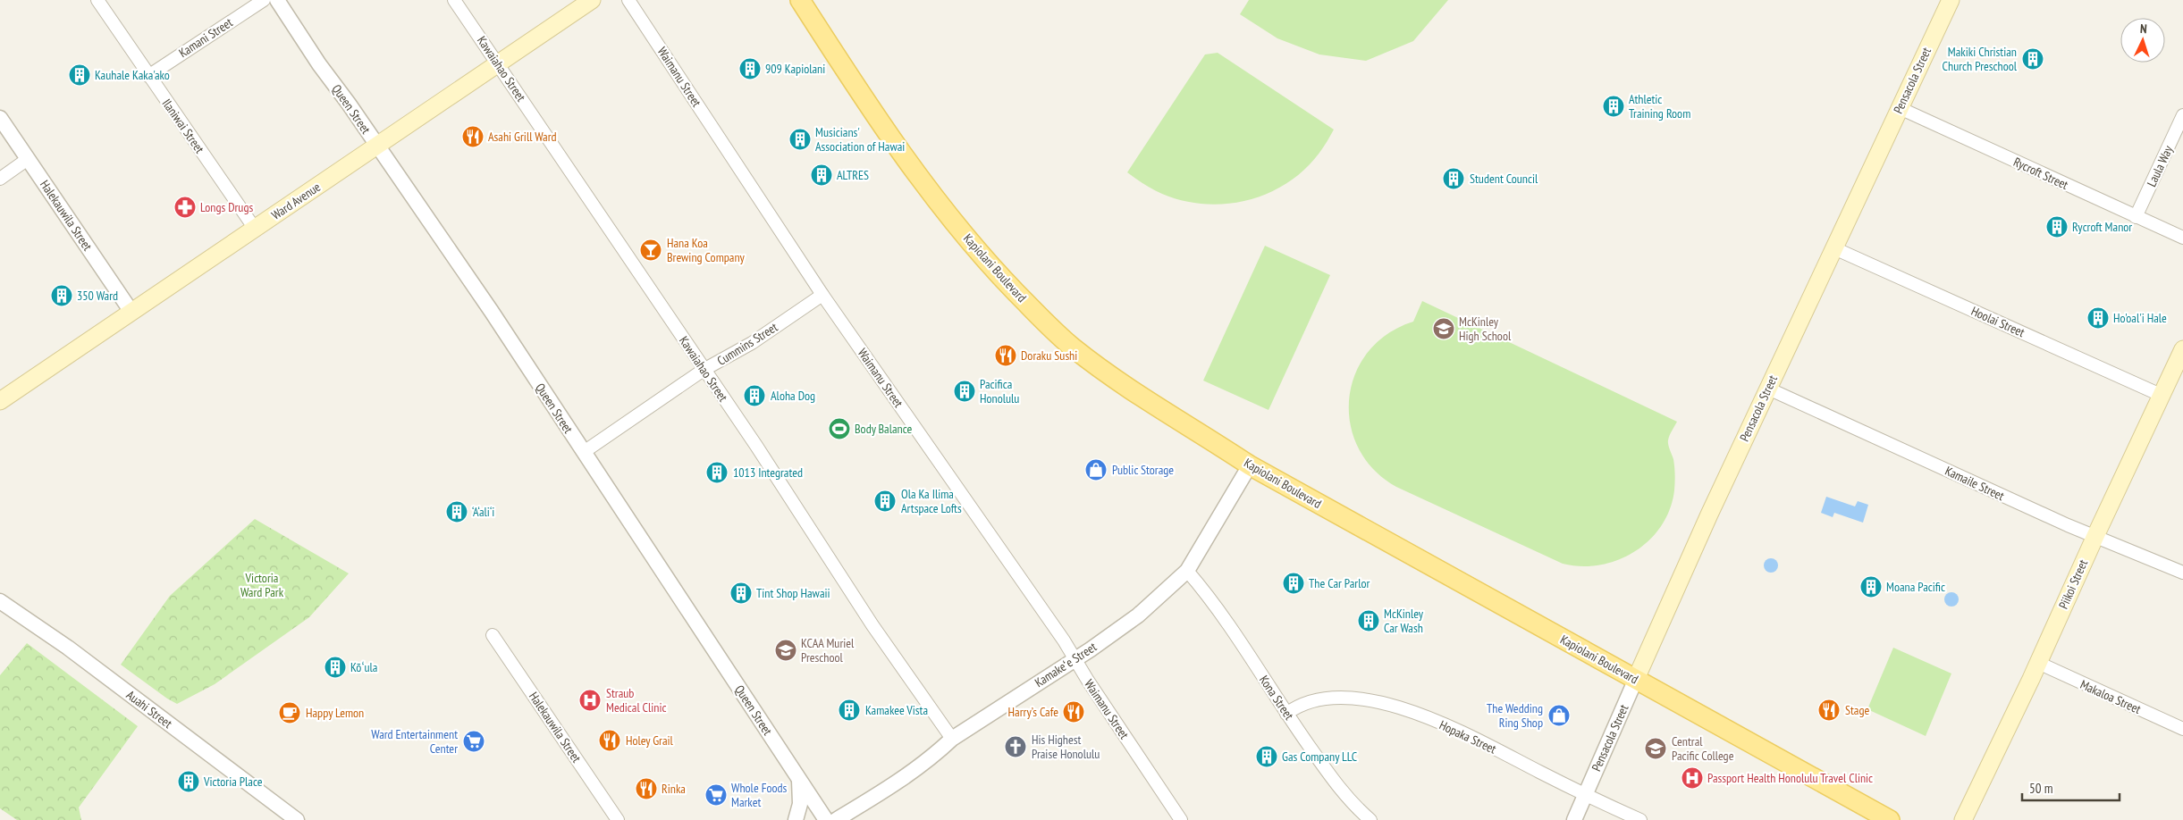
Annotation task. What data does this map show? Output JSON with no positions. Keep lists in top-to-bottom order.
{
  "streets": {
    "main road": [
      "Pensacola Street",
      "Ward Avenue",
      "Kapiolani Boulevard",
      "Piikoi Street"
    ],
    "street": [
      "Kamani Street",
      "Kawaiahao Street",
      "Waimanu Street",
      "Queen Street",
      "Ilaniwai Street",
      "Laula Way",
      "Rycroft Street",
      "Halekauwila Street",
      "Hoolai Street",
      "Cummins Street",
      "Kamaile Street",
      "Kamakeʻe Street",
      "Makaloa Street",
      "Kona Street",
      "Auahi Street",
      "Hopaka Street"
    ]
  },
  "crossings": [
    ["Kamani Street", "Ilaniwai Street"],
    ["Kawaiahao Street", "Ward Avenue"],
    ["Kawaiahao Street", "Cummins Street"],
    ["Kawaiahao Street", "Kamakeʻe Street"],
    ["Waimanu Street", "Cummins Street"],
    ["Waimanu Street", "Kamakeʻe Street"],
    ["Pensacola Street", "Rycroft Street"],
    ["Pensacola Street", "Kapiolani Boulevard"],
    ["Pensacola Street", "Hoolai Street"],
    ["Pensacola Street", "Kamaile Street"],
    ["Pensacola Street", "Hopaka Street"],
    ["Queen Street", "Ward Avenue"],
    ["Queen Street", "Cummins Street"],
    ["Ilaniwai Street", "Ward Avenue"],
    ["Laula Way", "Rycroft Street"],
    ["Ward Avenue", "Halekauwila Street"],
    ["Kapiolani Boulevard", "Kamakeʻe Street"],
    ["Hoolai Street", "Piikoi Street"],
    ["Kamaile Street", "Piikoi Street"],
    ["Piikoi Street", "Makaloa Street"],
    ["Kamakeʻe Street", "Kona Street"],
    ["Kona Street", "Hopaka Street"]
  ],
  "parks": ["Victoria Ward Park"],
  "places": {
    "building": [
      "Makiki Christian Church Preschool",
      "909 Kapiolani",
      "Kauhale Kaka'ako",
      "Athletic Training Room",
      "Musicians' Association of Hawai",
      "ALTRES",
      "Student Council",
      "Rycroft Manor",
      "350 Ward",
      "Ho'oal'i Hale",
      "Pacifica Honolulu",
      "Aloha Dog",
      "1013 Integrated",
      "Ola Ka Ilima Artspace Lofts",
      "‘A‘ali‘i",
      "The Car Parlor",
      "Moana Pacific",
      "Tint Shop Hawaii",
      "McKinley Car Wash",
      "Kōʻula",
      "Kamakee Vista",
      "Gas Company LLC",
      "Victoria Place"
    ],
    "restaurant": [
      "Asahi Grill Ward",
      "Doraku Sushi",
      "Stage",
      "Harry’s Cafe",
      "Holey Grail",
      "Rinka"
    ],
    "pharmacy": ["Longs Drugs"],
    "bar": ["Hana Koa Brewing Company"],
    "school or university": ["McKinley High School", "KCAA Muriel Preschool", "Central Pacific College"],
    "sports": ["Body Balance"],
    "shop": ["Public Storage", "The Wedding Ring Shop"],
    "hospital": ["Straub Medical Clinic", "Passport Health Honolulu Travel Clinic"],
    "cafe": ["Happy Lemon"],
    "supermarket": ["Ward Entertainment Center", "Whole Foods Market"],
    "church": ["His Highest Praise Honolulu"]
  },
  "scale_bar": "50 m",
  "north": "top"
}
